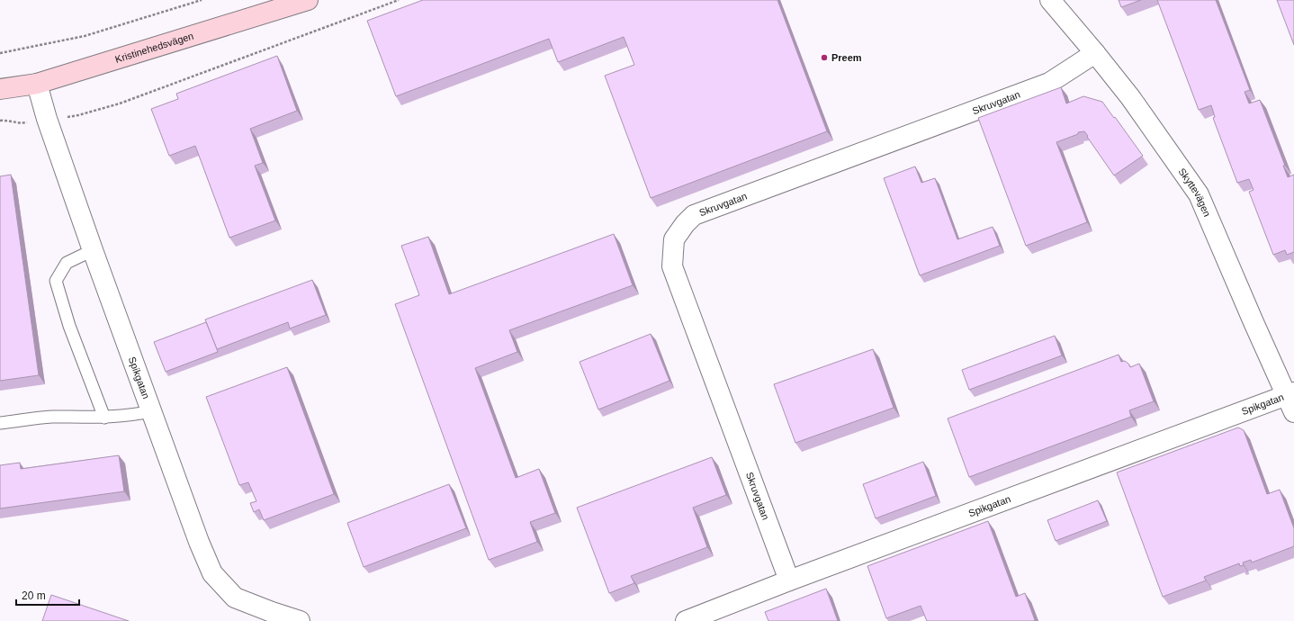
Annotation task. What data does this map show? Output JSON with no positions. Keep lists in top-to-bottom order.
{
  "streets": {
    "street": [
      "Kristinehedsvägen",
      "Skruvgatan",
      "Skyttevägen",
      "Spikgatan"
    ]
  },
  "crossings": [
    ["Kristinehedsvägen", "Spikgatan"],
    ["Skruvgatan", "Skyttevägen"],
    ["Skruvgatan", "Spikgatan"],
    ["Skyttevägen", "Spikgatan"]
  ],
  "places": ["Preem"],
  "scale_bar": "20 m"
}
